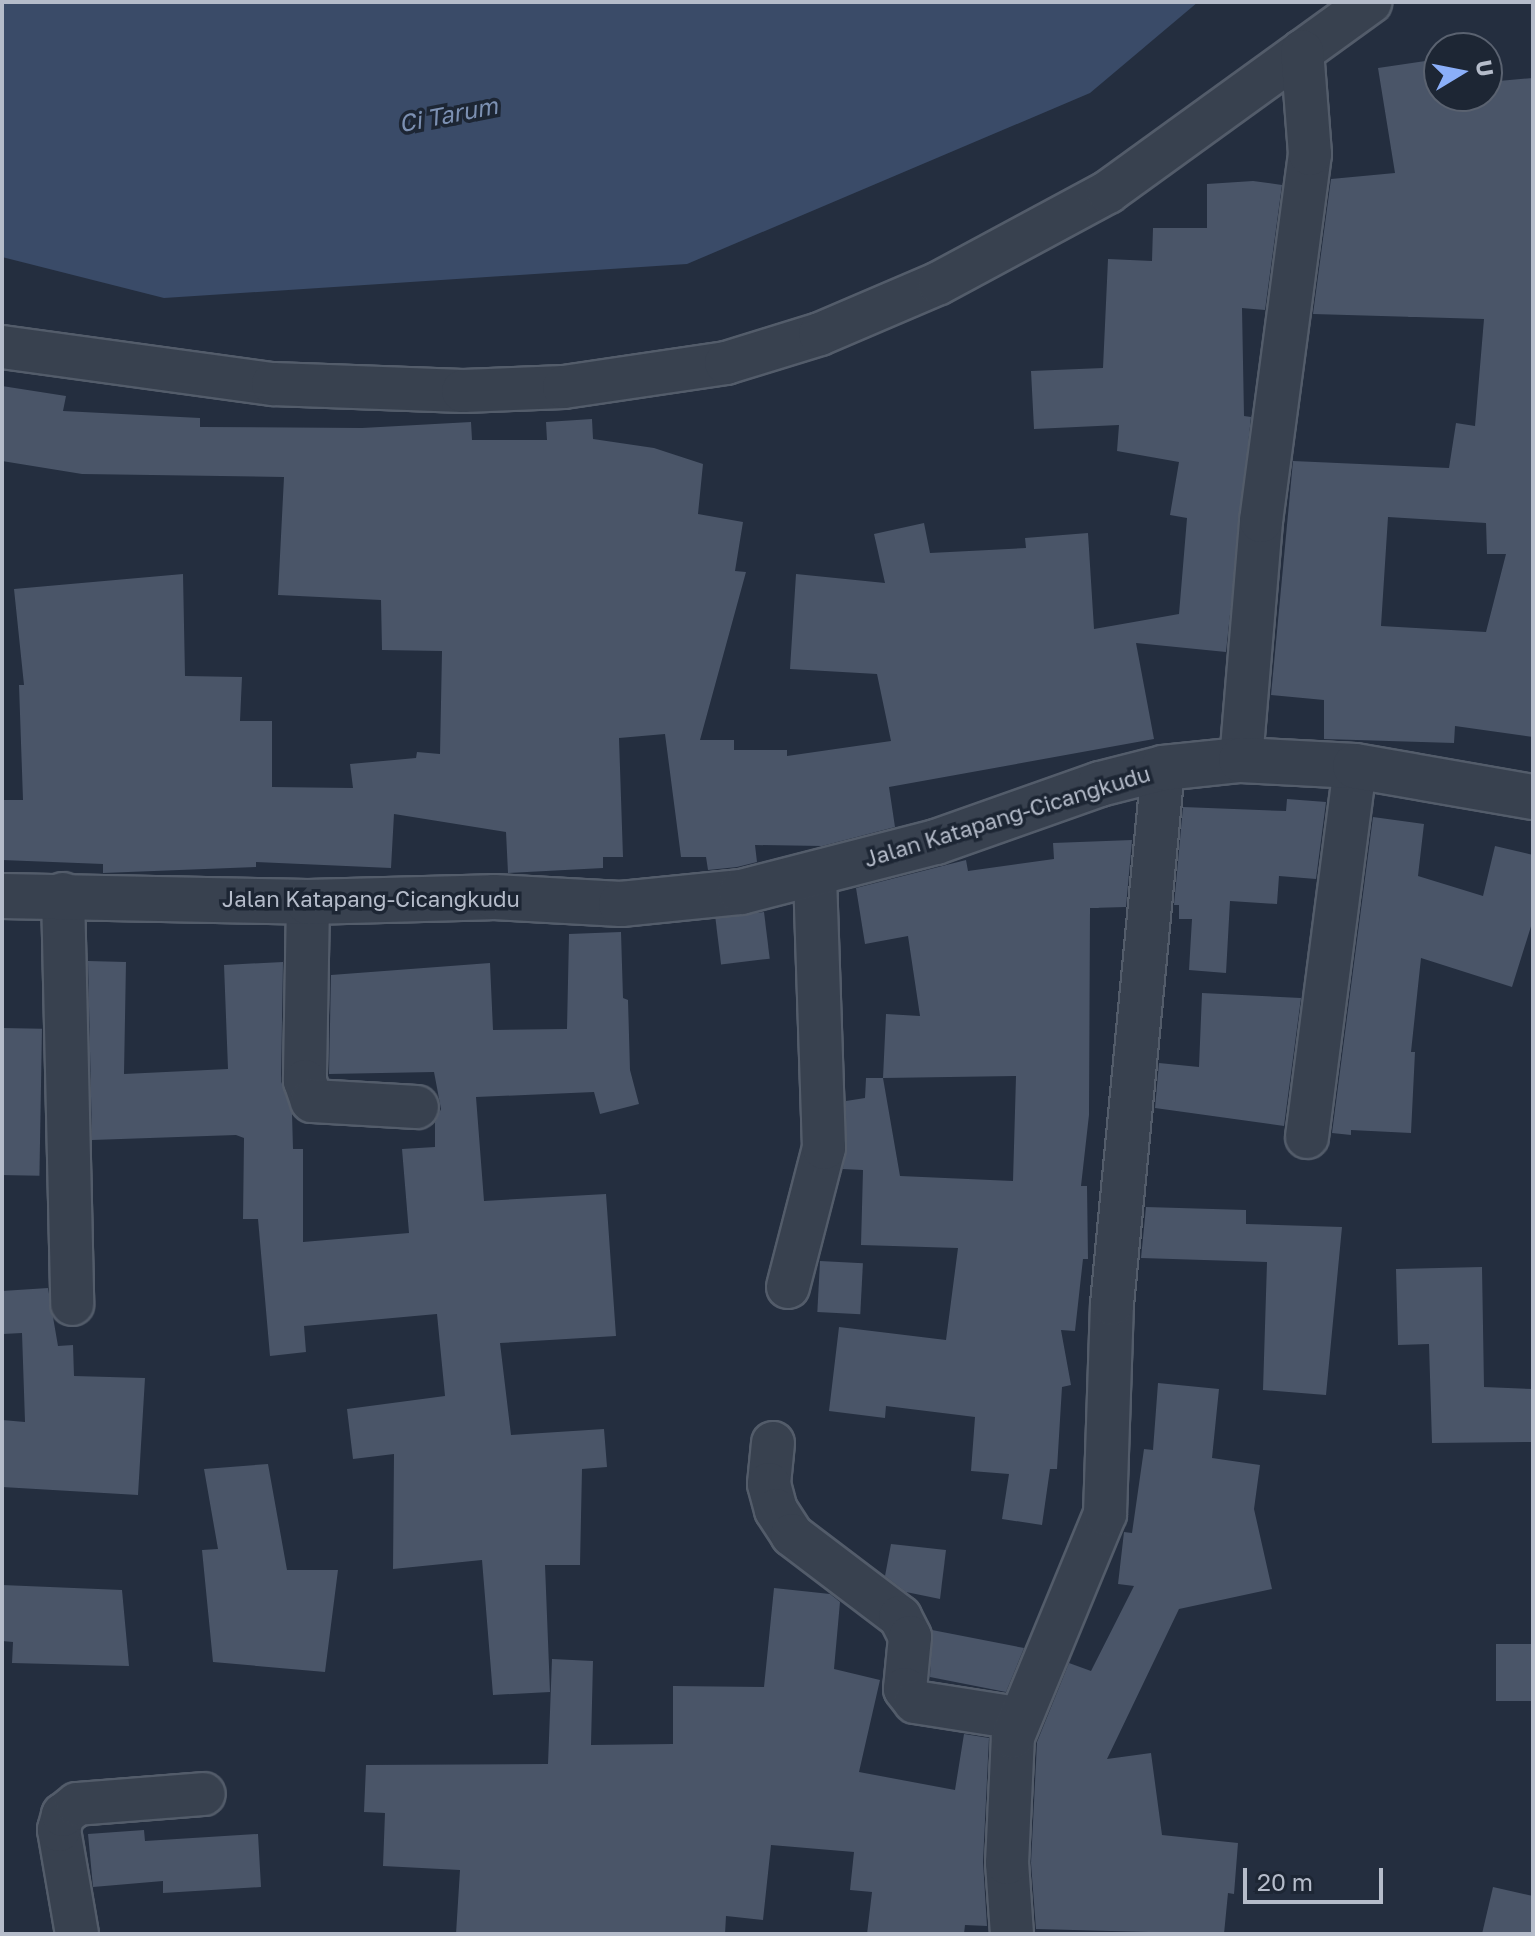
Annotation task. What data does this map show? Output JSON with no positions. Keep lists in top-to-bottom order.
{
  "streets": {
    "street": ["Jalan Katapang-Cicangkudu"]
  },
  "water": ["Ci Tarum"],
  "scale_bar": "20 m",
  "north": "right"
}
